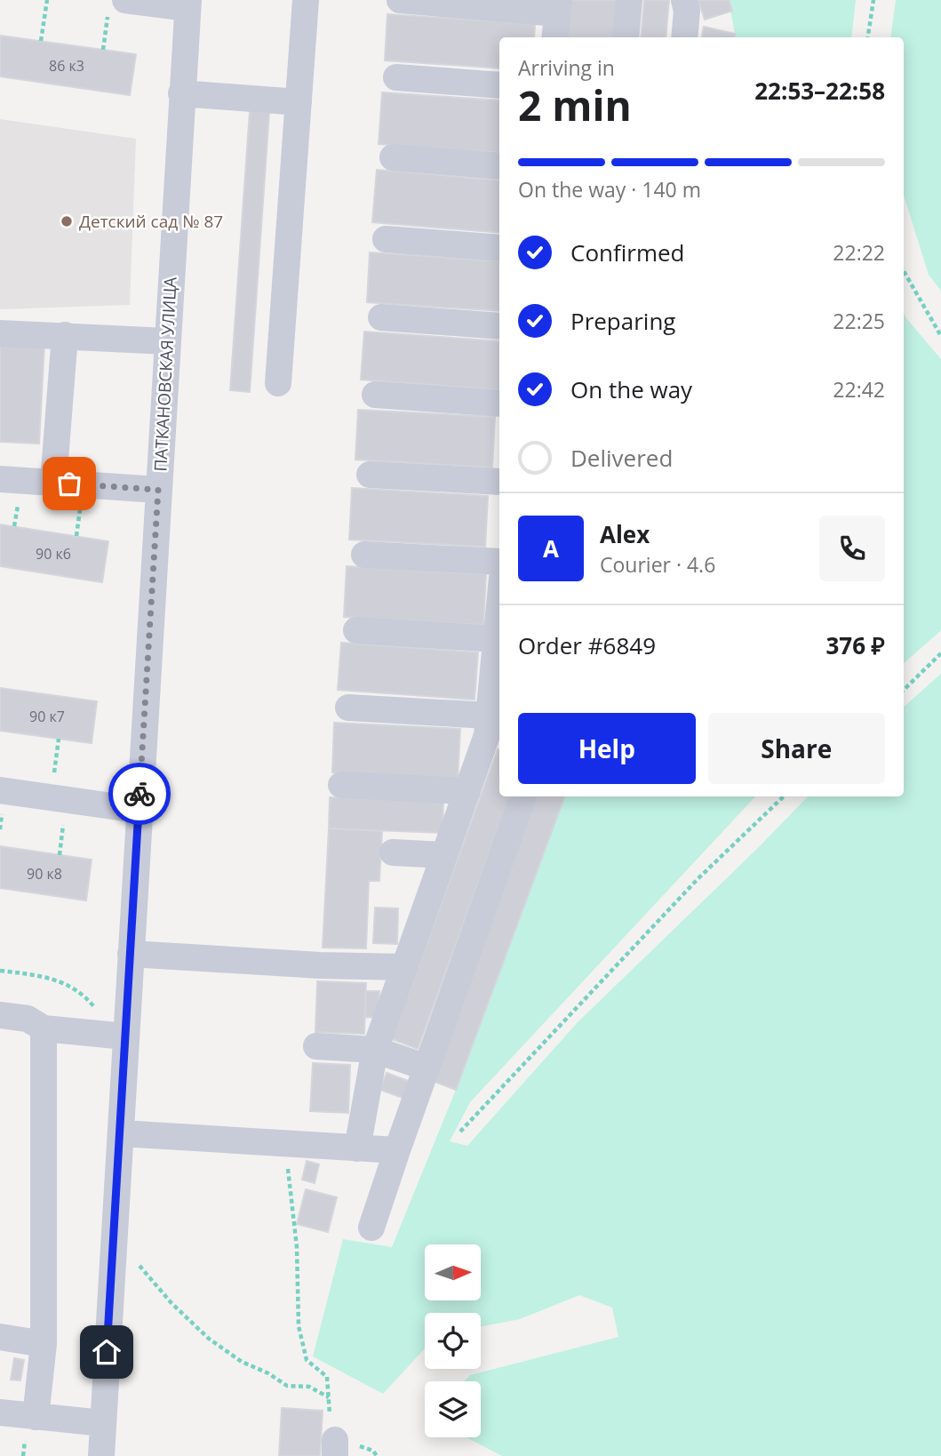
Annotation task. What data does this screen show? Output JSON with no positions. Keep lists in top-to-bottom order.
{
  "streets": {
    "street": ["ПАТКАНОВСКАЯ УЛИЦА"]
  },
  "places": ["Детский сад № 87"],
  "house_numbers": [
    "86 к3",
    "90 к6",
    "90 к7",
    "90 к8"
  ],
  "north": "right",
  "page": {
    "heading": ["2 min", "Arriving in", "22:53–22:58"],
    "panel": [
      "Alex",
      "Courier · 4.6",
      "Order #6849",
      "376 ₽"
    ],
    "bar": "On the way · 140 m",
    "list": [
      ["Confirmed", "22:22"],
      ["Preparing", "22:25"],
      ["On the way", "22:42"],
      "Delivered"
    ],
    "round": "A",
    "buttons": ["Help", "Share"]
  }
}
